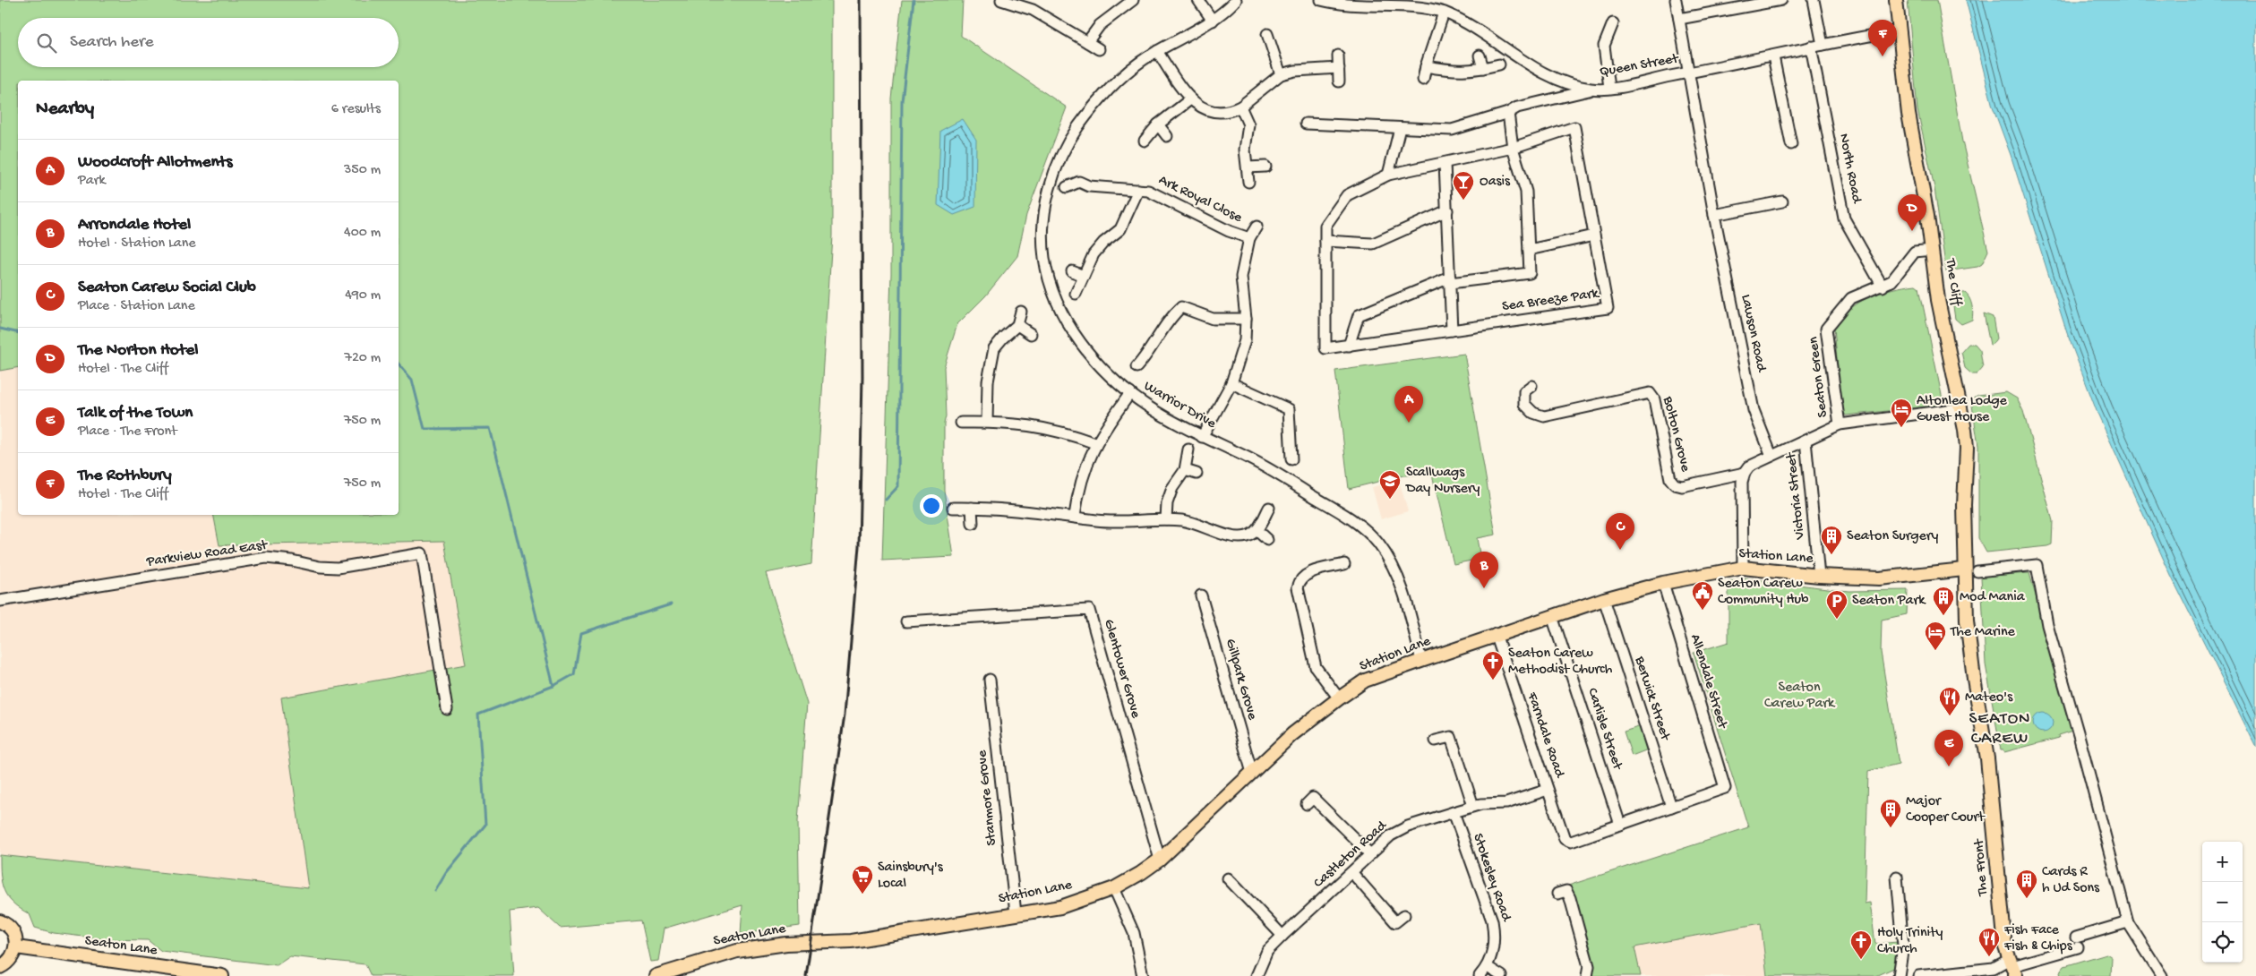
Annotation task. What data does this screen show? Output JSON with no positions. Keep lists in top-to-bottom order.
{
  "streets": {
    "main road": [
      "The Cliff",
      "Station Lane",
      "The Front",
      "Seaton Lane"
    ],
    "street": [
      "Queen Street",
      "North Road",
      "Ark Royal Close",
      "Sea Breeze Park",
      "Lawson Road",
      "Seaton Green",
      "Warrior Drive",
      "Bolton Grove",
      "Victoria Street",
      "Parkview Road East",
      "Glentower Grove",
      "Gillpark Grove",
      "Allendale Street",
      "Berwick Street",
      "Carlisle Street",
      "Farndale Road",
      "Stanmore Grove",
      "Castleton Road",
      "Stokesley Road"
    ]
  },
  "crossings": [
    ["Queen Street", "North Road"],
    ["Queen Street", "The Cliff"],
    ["Queen Street", "Lawson Road"],
    ["North Road", "Seaton Green"],
    ["Ark Royal Close", "Warrior Drive"],
    ["The Cliff", "Seaton Green"],
    ["The Cliff", "Station Lane"],
    ["The Cliff", "The Front"],
    ["Warrior Drive", "Station Lane"],
    ["Victoria Street", "Station Lane"],
    ["Station Lane", "Glentower Grove"],
    ["Station Lane", "Gillpark Grove"],
    ["Station Lane", "Allendale Street"],
    ["Station Lane", "Berwick Street"],
    ["Station Lane", "Carlisle Street"],
    ["Station Lane", "Farndale Road"],
    ["Station Lane", "Stanmore Grove"],
    ["Station Lane", "The Front"],
    ["Station Lane", "Seaton Lane"],
    ["Allendale Street", "Berwick Street"],
    ["Carlisle Street", "Farndale Road"],
    ["Farndale Road", "Castleton Road"],
    ["Castleton Road", "Stokesley Road"]
  ],
  "districts": ["SEATON CAREW"],
  "parks": ["Seaton Carew Park"],
  "places": {
    "bar": ["Oasis"],
    "hotel": ["Altonlea Lodge Guest House", "The Marine"],
    "school or university": ["Scallwags Day Nursery"],
    "building": [
      "Seaton Surgery",
      "Mod Mania",
      "Major Cooper Court",
      "Cards R h Ud Sons"
    ],
    "public building": ["Seaton Carew Community Hub"],
    "parking": ["Seaton Park"],
    "church": ["Seaton Carew Methodist Church", "Holy Trinity Church"],
    "restaurant": ["Mateo's", "Fish Face Fish & Chips"],
    "supermarket": ["Sainsbury's Local"]
  },
  "page": {
    "search": "Search here",
    "pins": [
      "F",
      "D",
      "A",
      "C",
      "B",
      "E"
    ],
    "heading": ["Nearby", "6 results"],
    "list": [
      {
        "mark": "A",
        "name": "Woodcroft Allotments",
        "note": "Park",
        "value": "350 m"
      },
      {
        "mark": "B",
        "name": "Arrondale Hotel",
        "note": "Hotel · Station Lane",
        "value": "400 m"
      },
      {
        "mark": "C",
        "name": "Seaton Carew Social Club",
        "note": "Place · Station Lane",
        "value": "490 m"
      },
      {
        "mark": "D",
        "name": "The Norton Hotel",
        "note": "Hotel · The Cliff",
        "value": "720 m"
      },
      {
        "mark": "E",
        "name": "Talk of the Town",
        "note": "Place · The Front",
        "value": "750 m"
      },
      {
        "mark": "F",
        "name": "The Rothbury",
        "note": "Hotel · The Cliff",
        "value": "750 m"
      }
    ],
    "map_buttons": ["+", "−"]
  }
}
